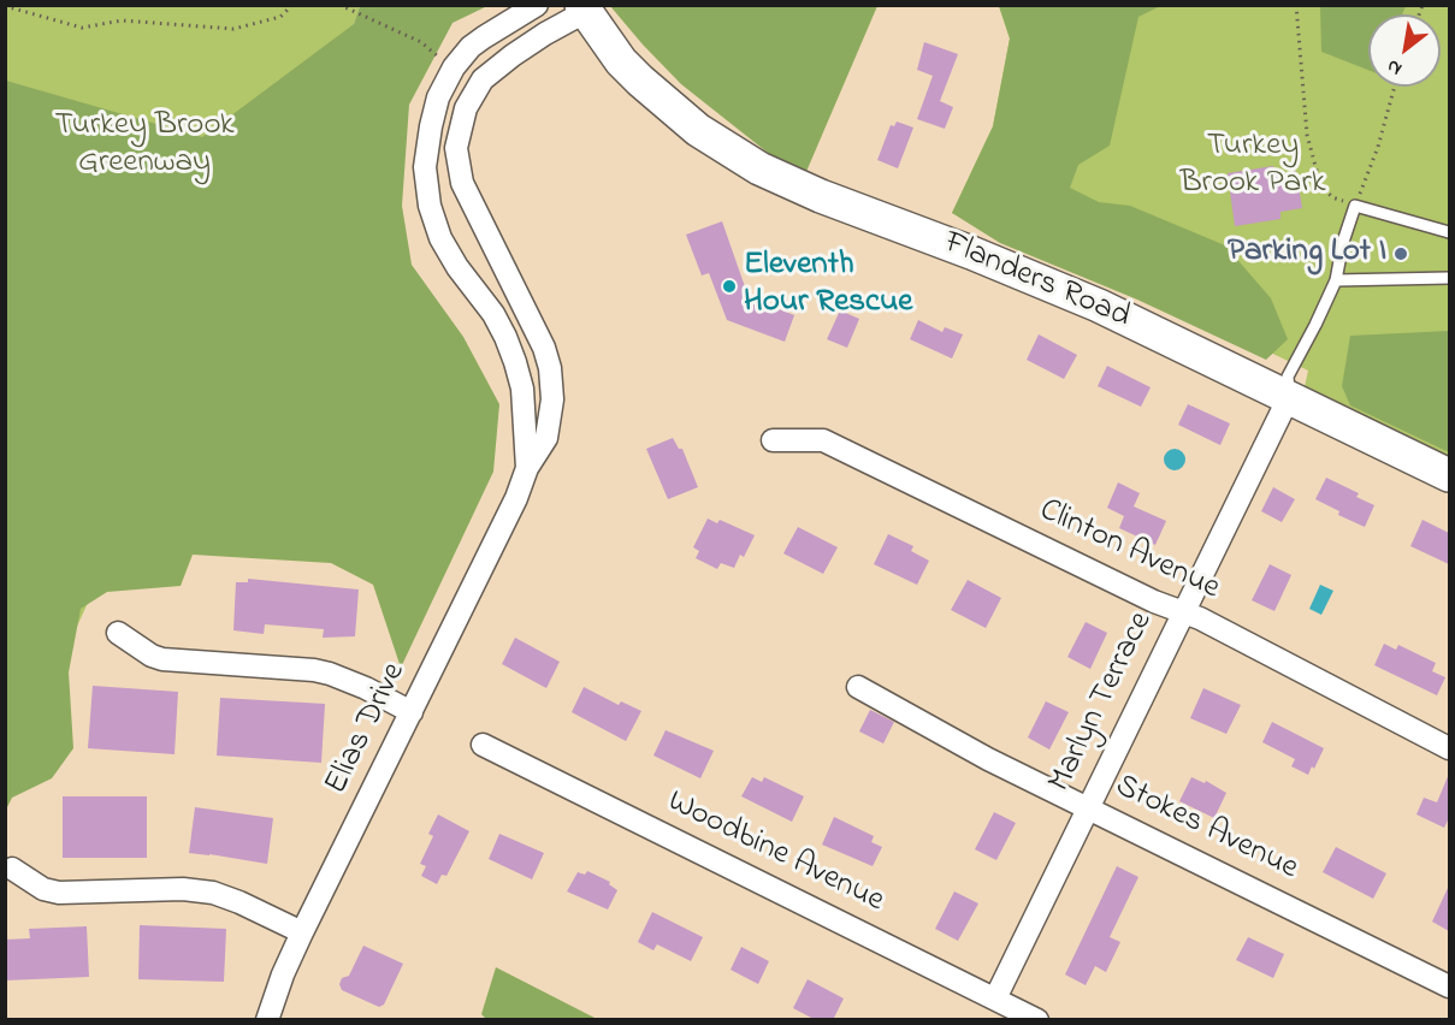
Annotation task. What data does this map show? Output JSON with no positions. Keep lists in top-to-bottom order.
{
  "streets": {
    "main road": ["Flanders Road"],
    "street": [
      "Clinton Avenue",
      "Marlyn Terrace",
      "Elias Drive",
      "Stokes Avenue",
      "Woodbine Avenue"
    ]
  },
  "crossings": [
    ["Flanders Road", "Marlyn Terrace"],
    ["Flanders Road", "Elias Drive"],
    ["Clinton Avenue", "Marlyn Terrace"],
    ["Marlyn Terrace", "Stokes Avenue"],
    ["Marlyn Terrace", "Woodbine Avenue"]
  ],
  "parks": ["Turkey Brook Greenway", "Turkey Brook Park"],
  "places": ["Parking Lot I", "Eleventh Hour Rescue"],
  "north": "bottom left"
}
